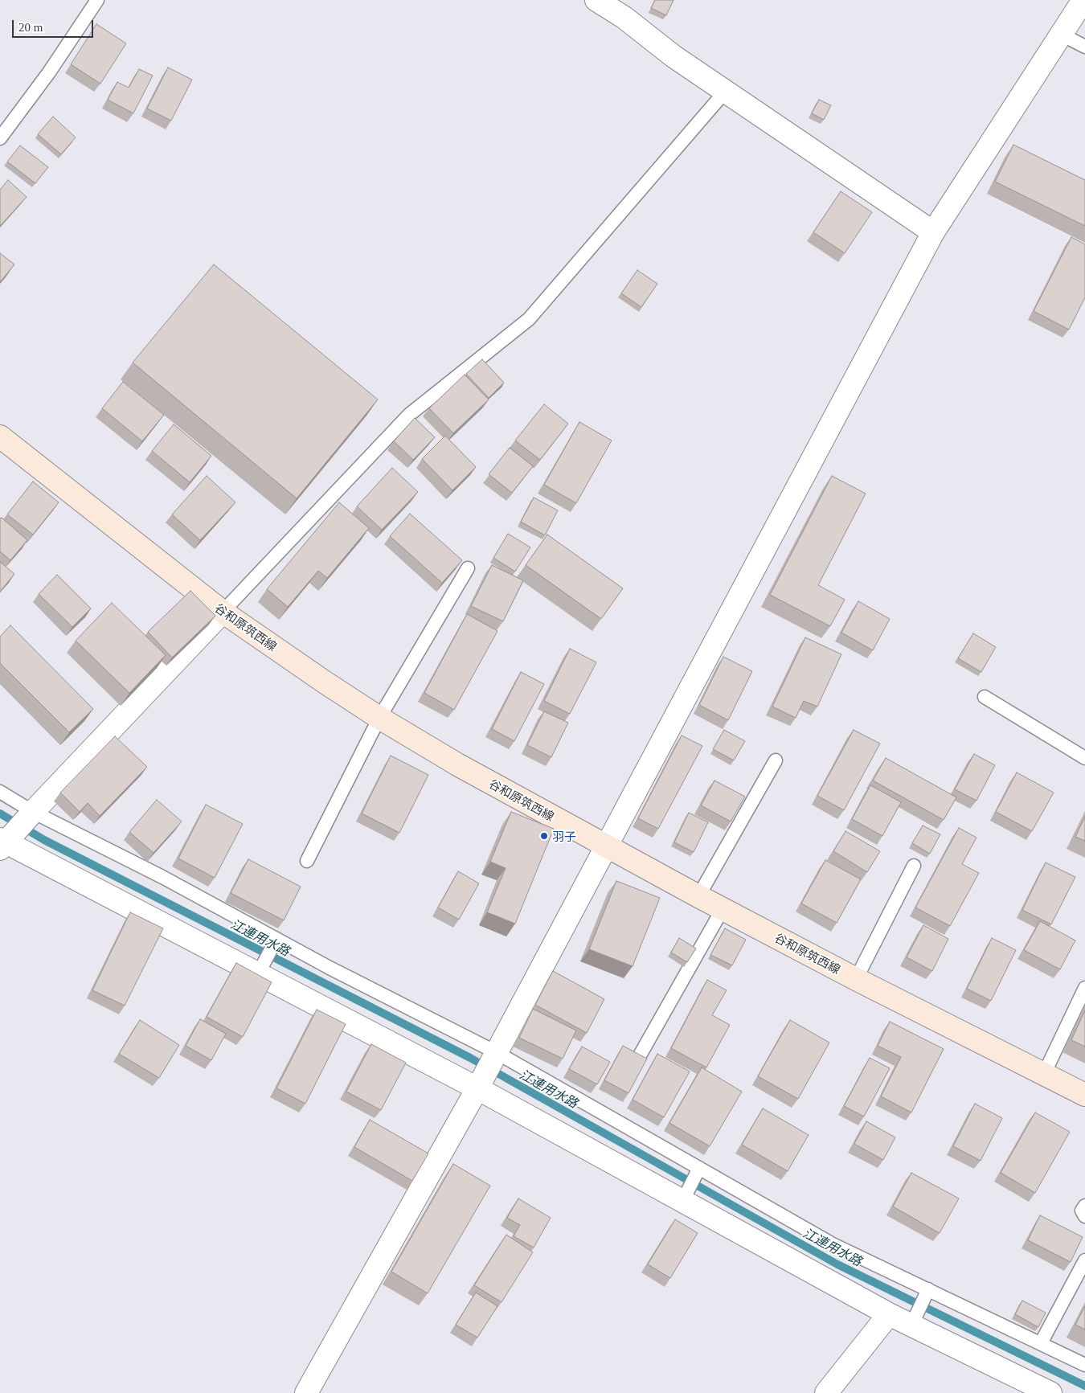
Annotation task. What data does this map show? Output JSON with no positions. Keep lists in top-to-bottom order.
{
  "streets": {
    "main road": ["谷和原筑西線"]
  },
  "water": ["江連用水路"],
  "places": ["羽子"],
  "scale_bar": "20 m"
}
